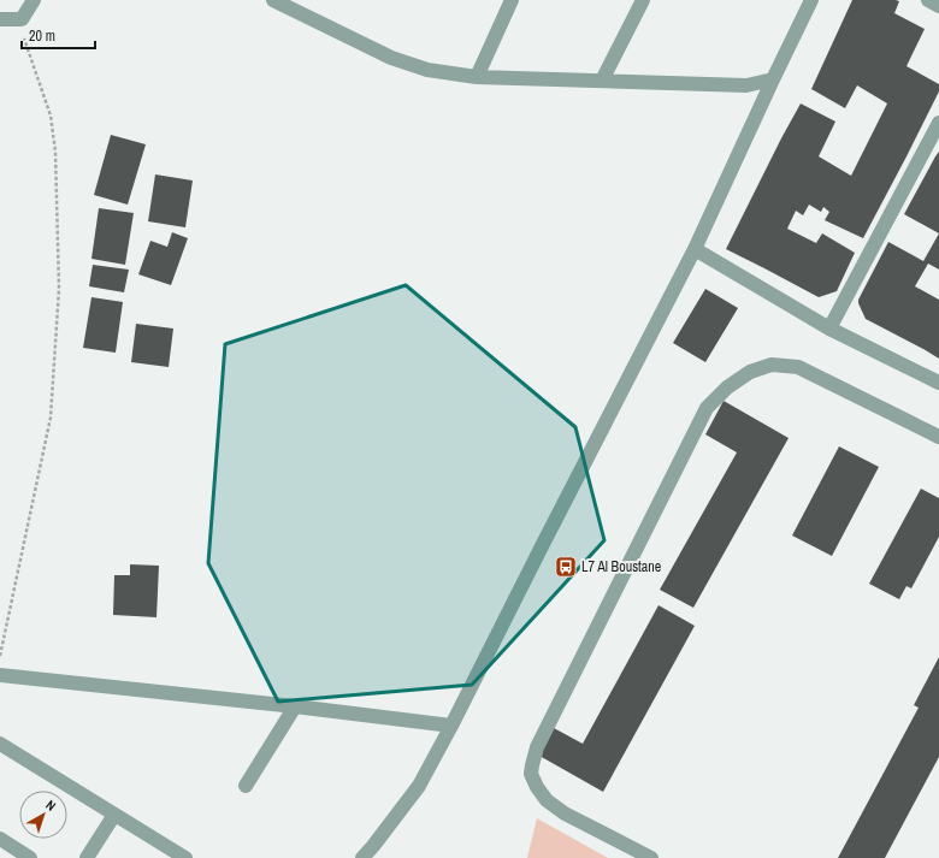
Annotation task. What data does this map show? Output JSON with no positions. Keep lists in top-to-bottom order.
{
  "places": {
    "bus stop": ["L7 Al Boustane"]
  },
  "scale_bar": "20 m",
  "north": "top right"
}
